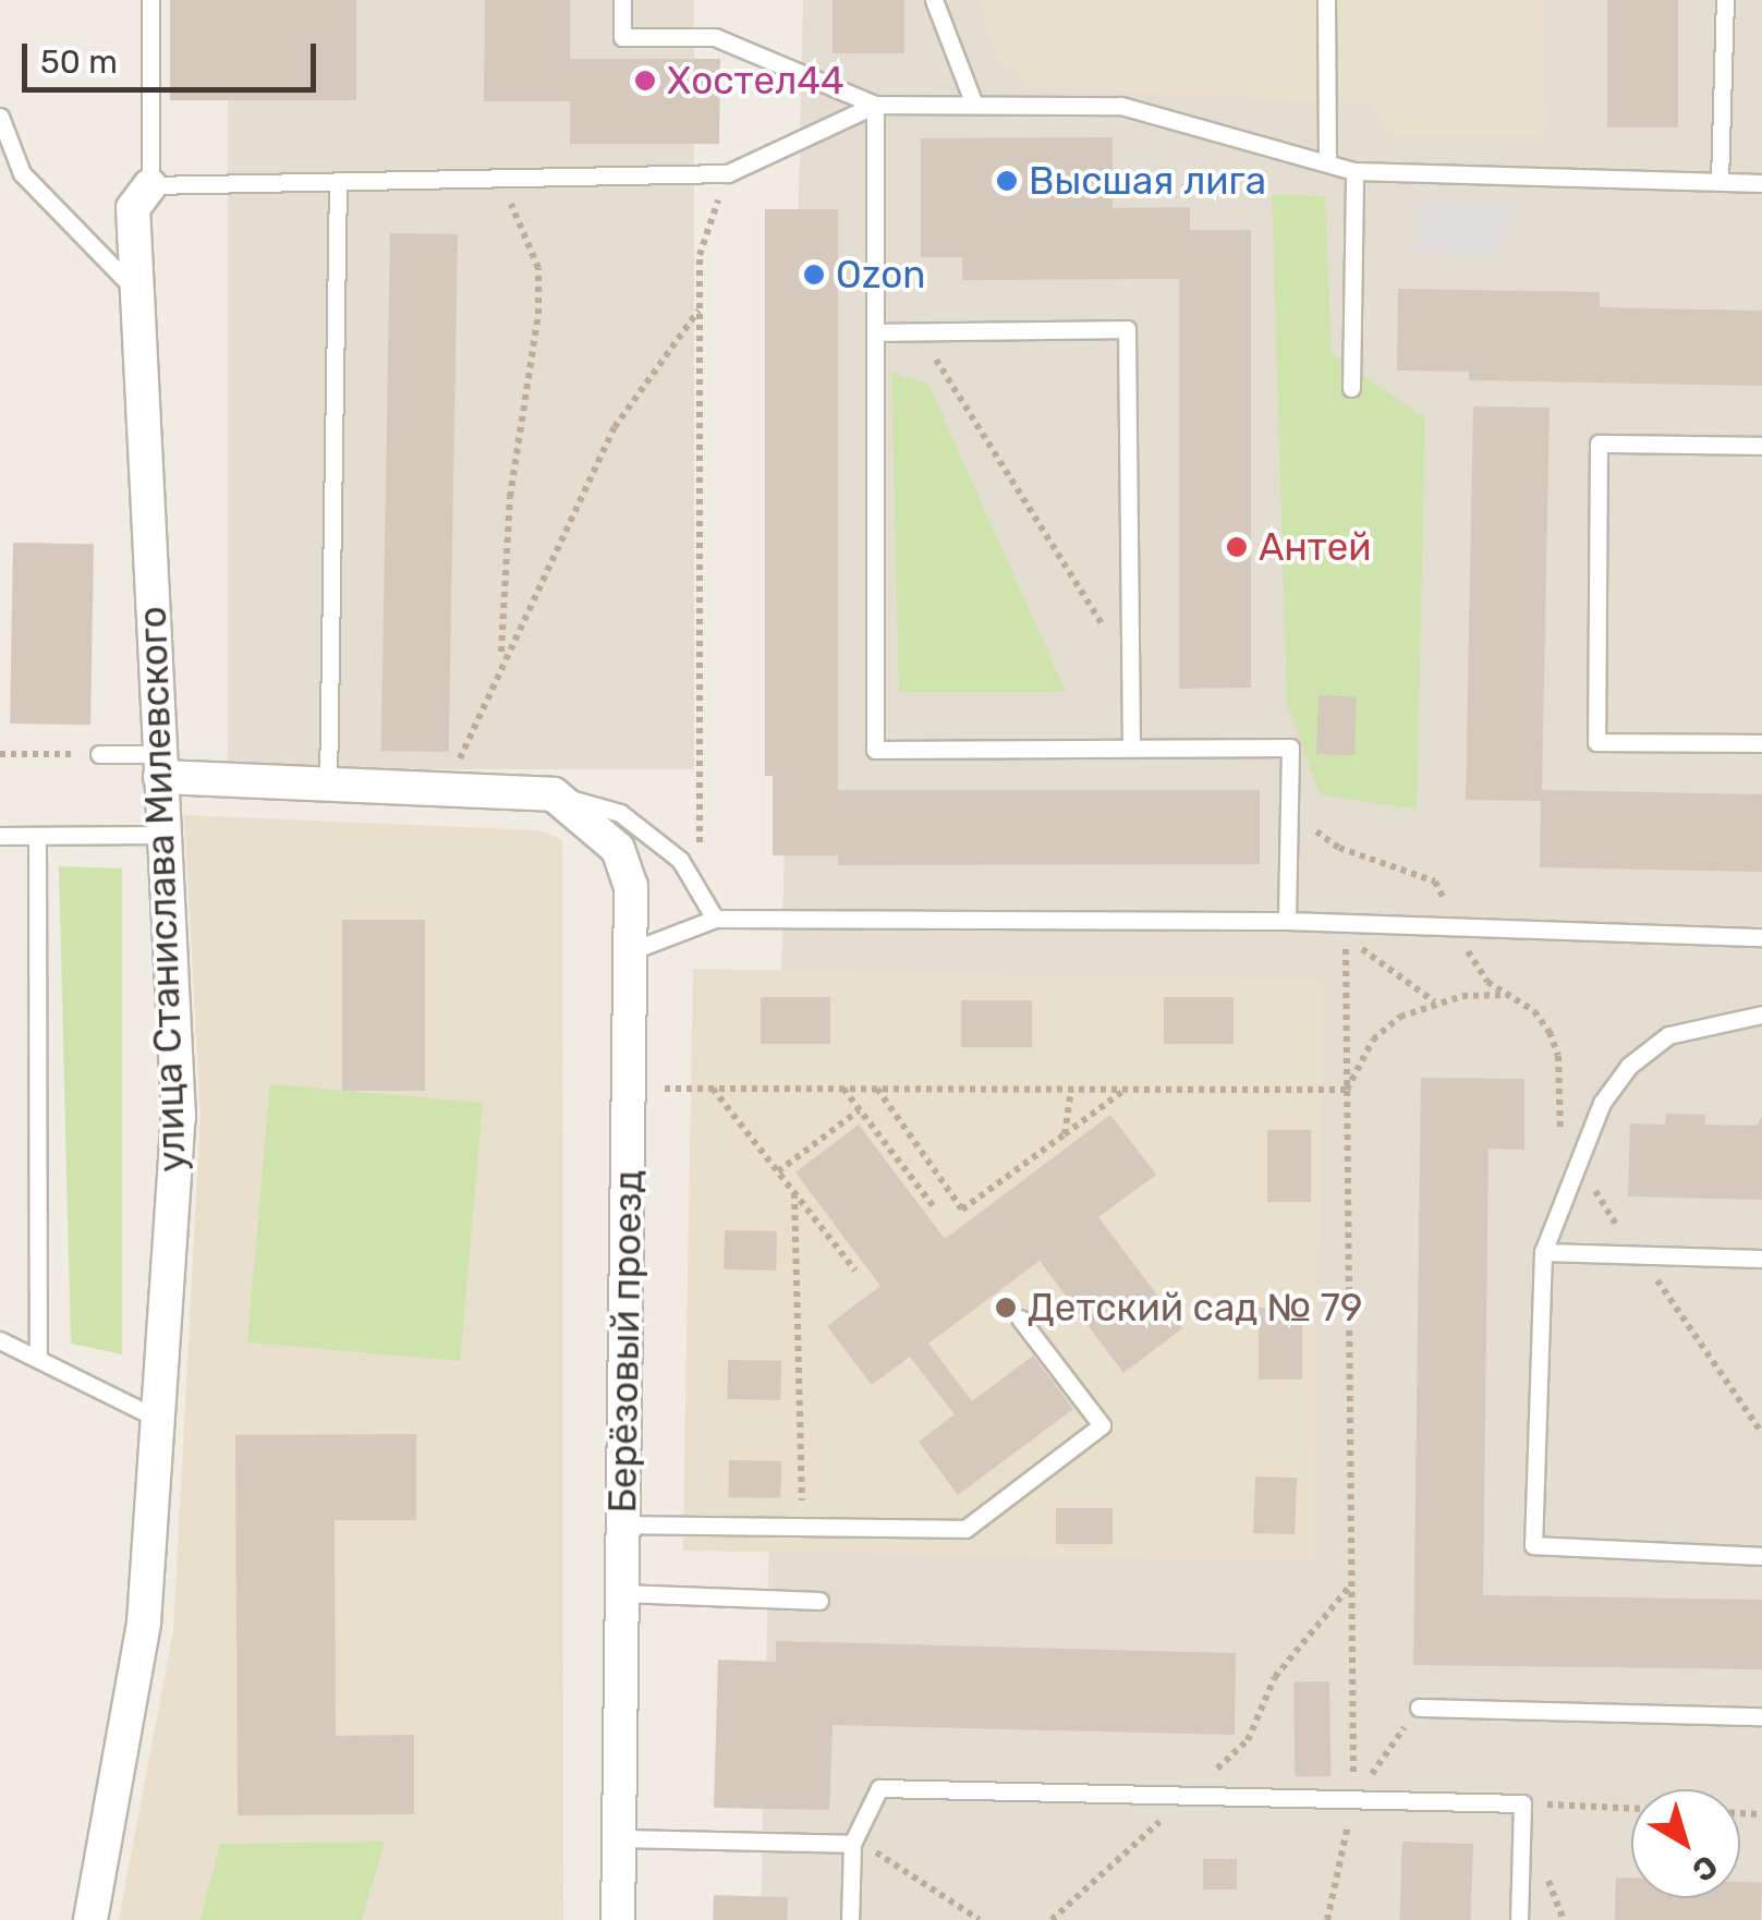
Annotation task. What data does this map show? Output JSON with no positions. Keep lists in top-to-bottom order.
{
  "streets": {
    "street": ["улица Станислава Милевского", "Берёзовый проезд"]
  },
  "places": [
    "Хостел44",
    "Высшая лига",
    "Ozon",
    "Антей",
    "Детский сад № 79"
  ],
  "scale_bar": "50 m",
  "north": "bottom right"
}
